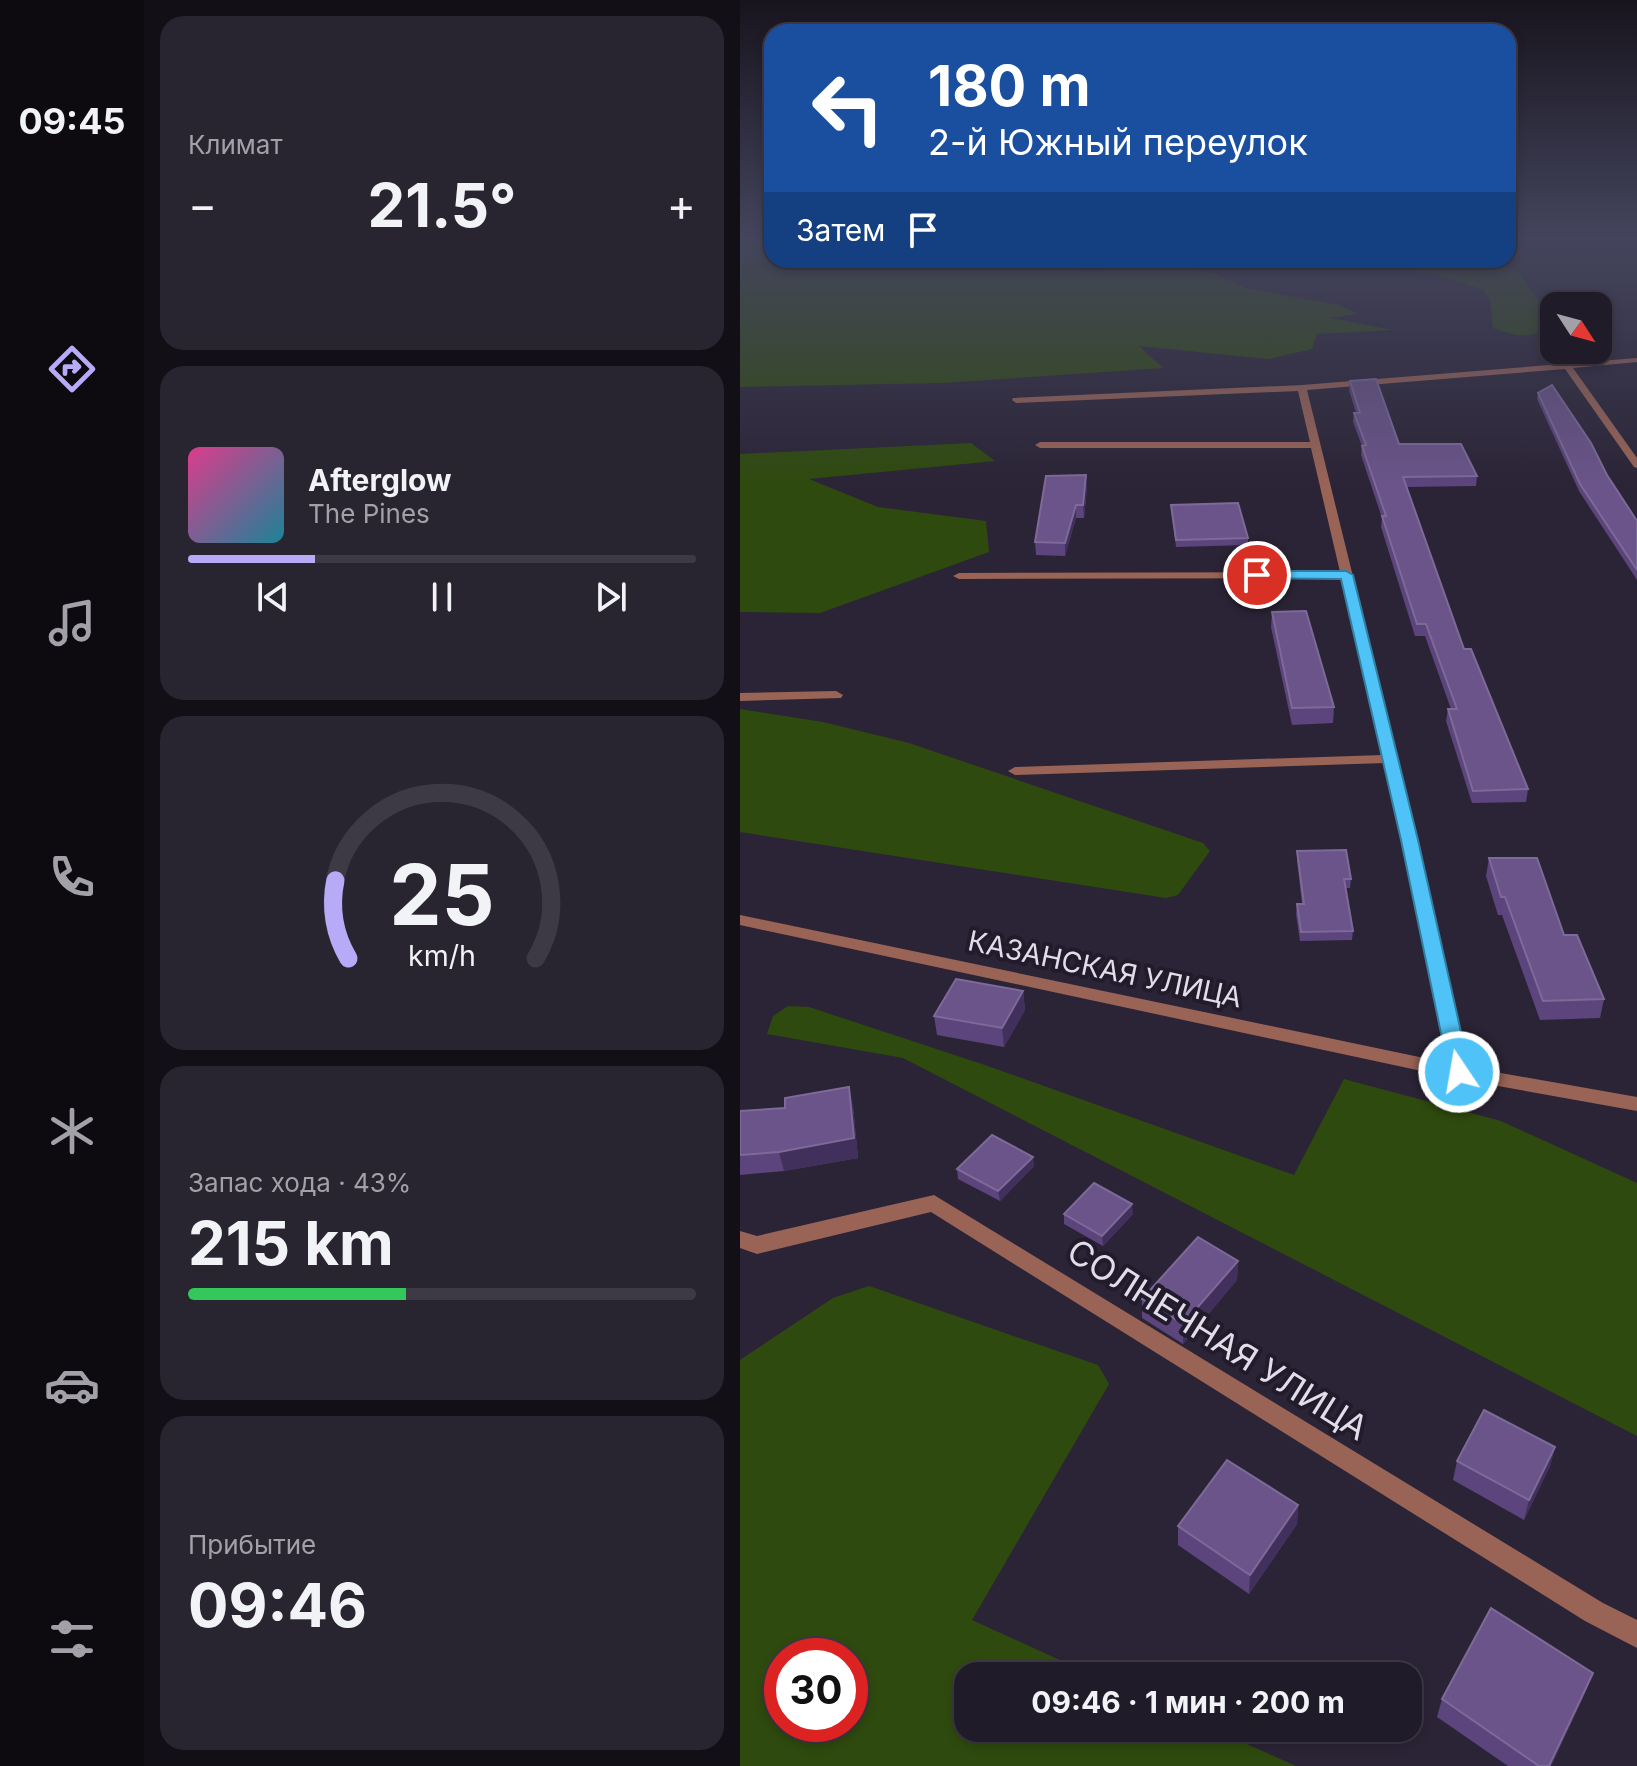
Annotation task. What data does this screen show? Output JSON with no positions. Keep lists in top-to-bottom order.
{
  "streets": {
    "street": ["КАЗАНСКАЯ УЛИЦА", "СОЛНЕЧНАЯ УЛИЦА"]
  },
  "north": "bottom right",
  "page": {
    "tabs": "09:45",
    "tile": [
      "Климат",
      ["Запас хода · 43%", "215 km"],
      ["Прибытие", "09:46"]
    ],
    "turn": ["180 m", "2-й Южный переулок"],
    "heat": ["−", "21.5°", "+"],
    "then": "Затем",
    "song": ["Afterglow", "The Pines"],
    "limit": "30",
    "trip": "09:46 · 1 мин · 200 m",
    "gauge": ["25", "km/h"]
  }
}
